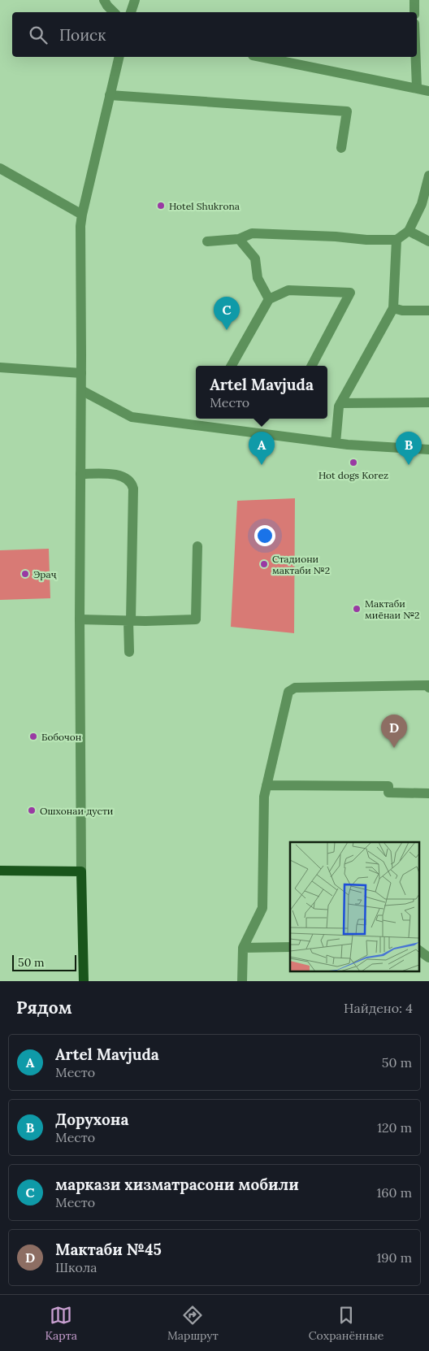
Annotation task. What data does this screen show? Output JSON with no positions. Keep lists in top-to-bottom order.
{
  "places": [
    "Hotel Shukrona",
    "Hot dogs Korez",
    "Стадиони мактаби №2",
    "Эраҷ",
    "Мактаби миёнаи №2",
    "Бобочон",
    "Ошхонаи дусти"
  ],
  "scale_bar": "50 m",
  "page": {
    "search": "Поиск",
    "pins": [
      "C",
      "A",
      "B",
      "D"
    ],
    "popup": ["Artel Mavjuda", "Место"],
    "scale": "50 m",
    "heading": ["Рядом", "Найдено: 4"],
    "list": [
      {
        "mark": "A",
        "name": "Artel Mavjuda",
        "note": "Место",
        "value": "50 m"
      },
      {
        "mark": "B",
        "name": "Дорухона",
        "note": "Место",
        "value": "120 m"
      },
      {
        "mark": "C",
        "name": "маркази хизматрасони мобили",
        "note": "Место",
        "value": "160 m"
      },
      {
        "mark": "D",
        "name": "Мактаби №45",
        "note": "Школа",
        "value": "190 m"
      }
    ],
    "nav": ["Карта", "Маршрут", "Сохранённые"]
  }
}
